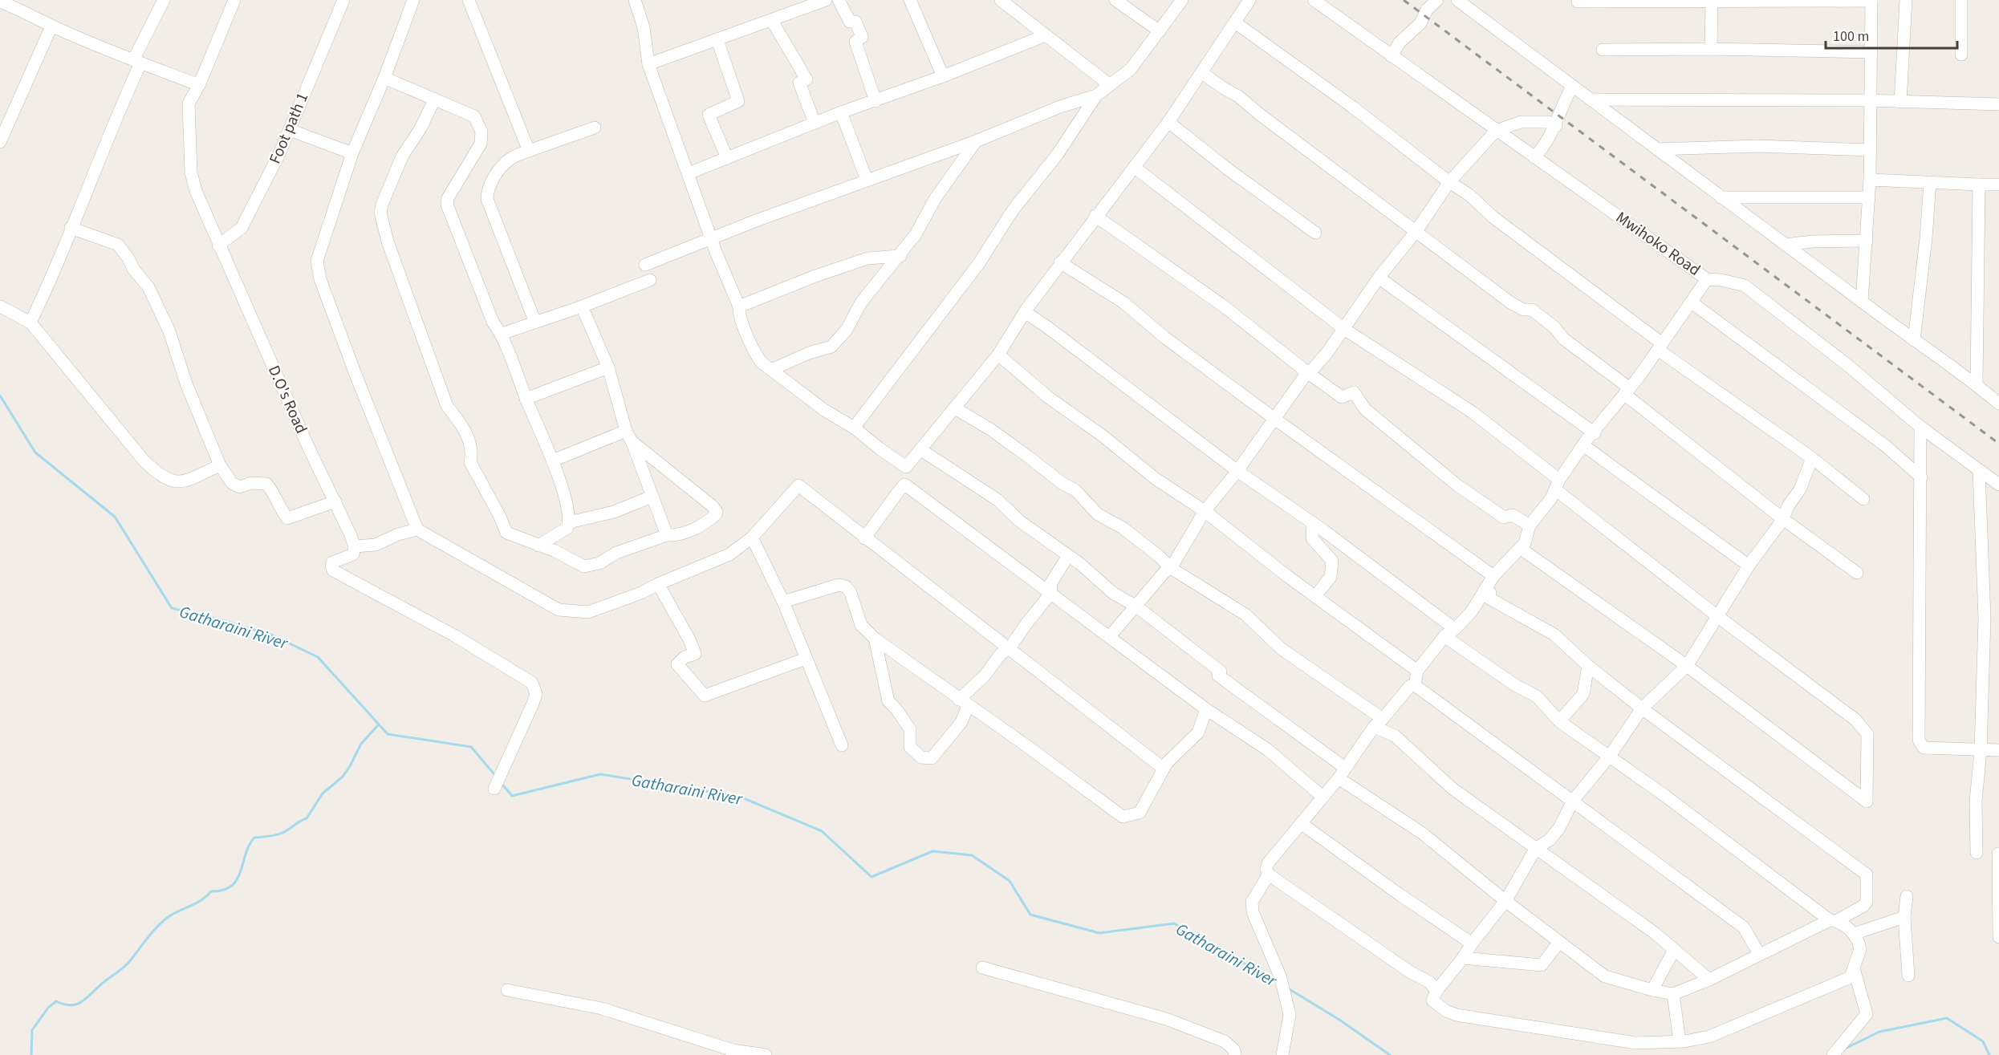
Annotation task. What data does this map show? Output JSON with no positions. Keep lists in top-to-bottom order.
{
  "streets": {
    "street": ["Foot path 1", "Mwihoko Road", "D.O's Road"]
  },
  "crossings": [
    ["Foot path 1", "D.O's Road"]
  ],
  "water": ["Gatharaini River"],
  "scale_bar": "100 m"
}
